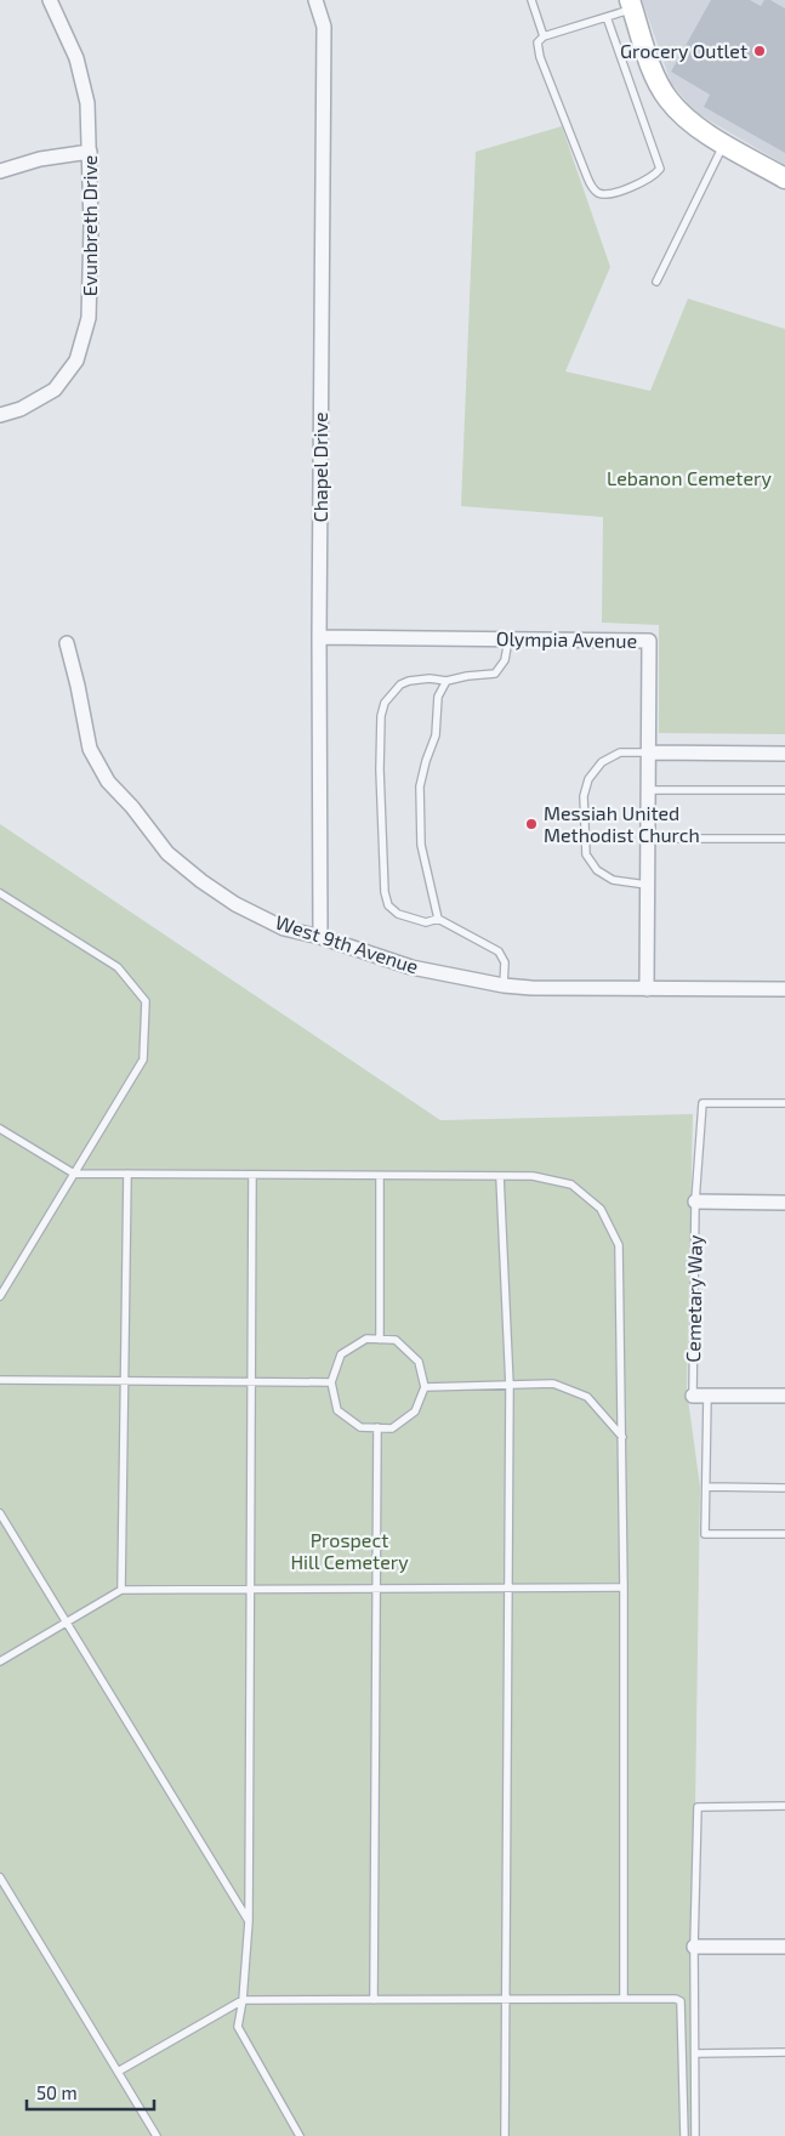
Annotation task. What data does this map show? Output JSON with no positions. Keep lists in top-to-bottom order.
{
  "streets": {
    "street": [
      "Evunbreth Drive",
      "Chapel Drive",
      "Olympia Avenue",
      "West 9th Avenue"
    ],
    "lane": ["Cemetary Way"]
  },
  "crossings": [
    ["Chapel Drive", "Olympia Avenue"],
    ["Chapel Drive", "West 9th Avenue"],
    ["Olympia Avenue", "West 9th Avenue"]
  ],
  "parks": ["Lebanon Cemetery", "Prospect Hill Cemetery"],
  "places": ["Grocery Outlet", "Messiah United Methodist Church"],
  "scale_bar": "50 m"
}
